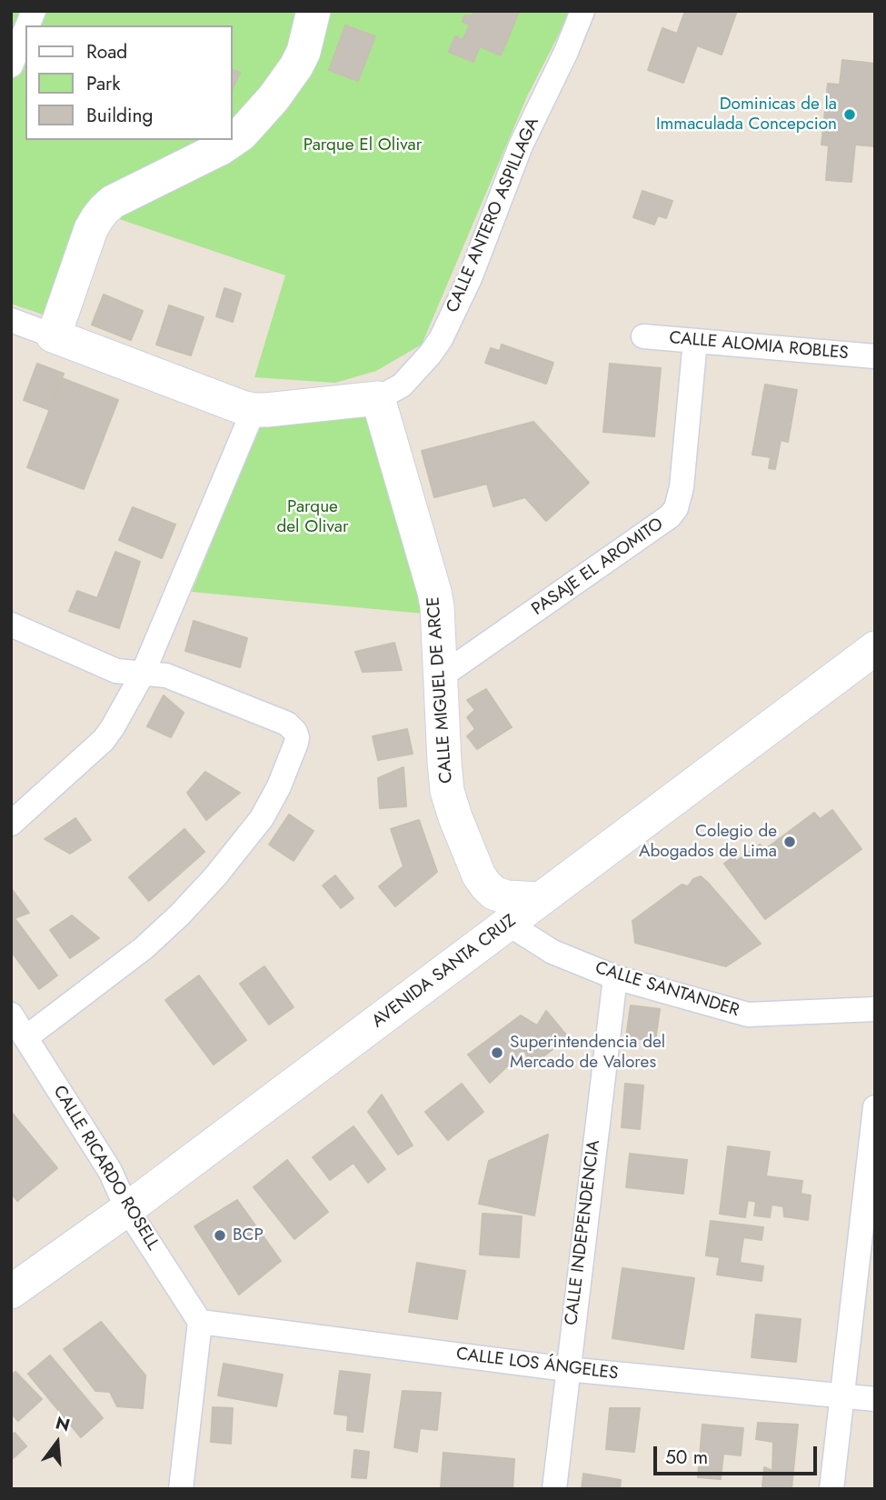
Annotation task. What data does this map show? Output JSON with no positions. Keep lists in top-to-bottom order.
{
  "streets": {
    "street": [
      "CALLE ANTERO ASPILLAGA",
      "CALLE ALOMIA ROBLES",
      "PASAJE EL AROMITO",
      "CALLE MIGUEL DE ARCE",
      "AVENIDA SANTA CRUZ",
      "CALLE SANTANDER",
      "CALLE RICARDO ROSELL",
      "CALLE INDEPENDENCIA",
      "CALLE LOS ÁNGELES"
    ]
  },
  "crossings": [
    ["CALLE ANTERO ASPILLAGA", "CALLE MIGUEL DE ARCE"],
    ["CALLE ALOMIA ROBLES", "PASAJE EL AROMITO"],
    ["PASAJE EL AROMITO", "CALLE MIGUEL DE ARCE"],
    ["CALLE MIGUEL DE ARCE", "AVENIDA SANTA CRUZ"],
    ["AVENIDA SANTA CRUZ", "CALLE SANTANDER"],
    ["AVENIDA SANTA CRUZ", "CALLE RICARDO ROSELL"],
    ["CALLE SANTANDER", "CALLE INDEPENDENCIA"],
    ["CALLE RICARDO ROSELL", "CALLE LOS ÁNGELES"],
    ["CALLE INDEPENDENCIA", "CALLE LOS ÁNGELES"]
  ],
  "parks": ["Parque El Olivar", "Parque del Olivar"],
  "places": [
    "Dominicas de la Immaculada Concepcion",
    "Colegio de Abogados de Lima",
    "Superintendencia del Mercado de Valores",
    "BCP"
  ],
  "legend": ["Road", "Park", "Building"],
  "scale_bar": "50 m",
  "north": "top"
}
